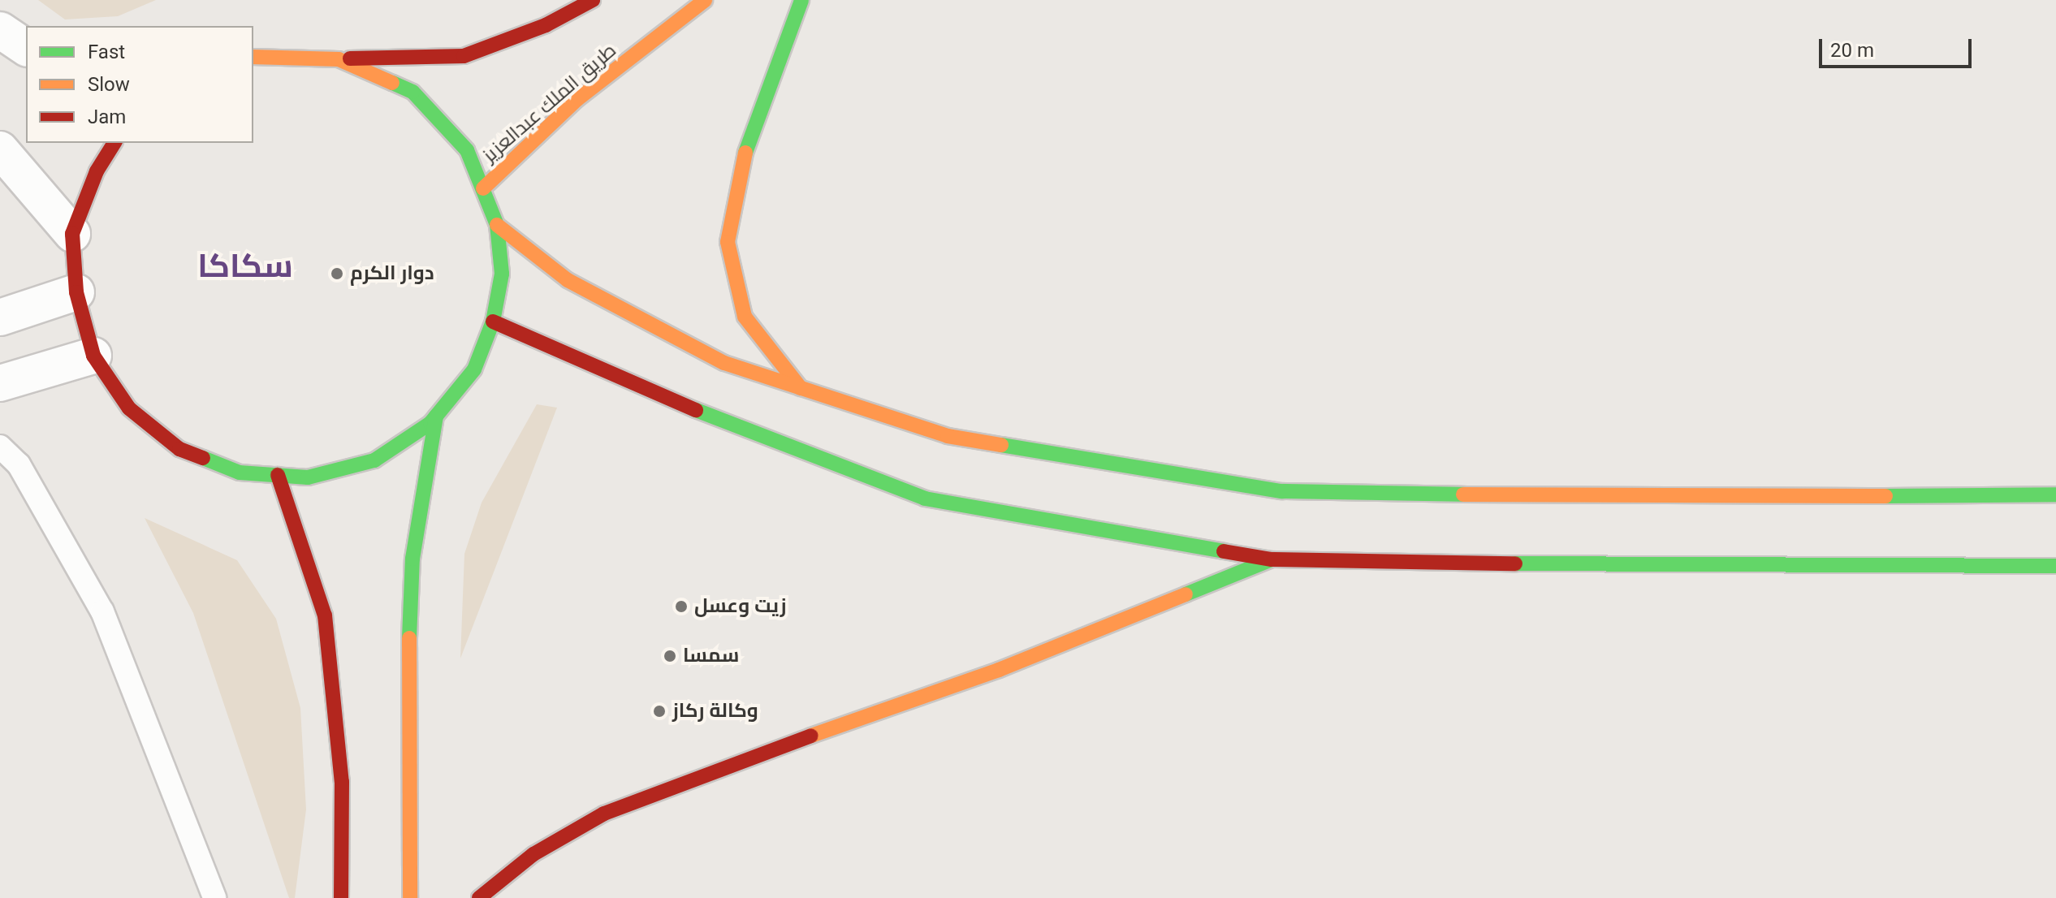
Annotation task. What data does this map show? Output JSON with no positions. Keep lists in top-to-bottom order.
{
  "streets": {
    "main road": ["طريق الملك عبدالعزيز"]
  },
  "districts": ["سكاكا"],
  "places": [
    "دوار الكرم",
    "زيت وعسل",
    "سمسا",
    "وكالة ركاز"
  ],
  "legend": ["Fast", "Slow", "Jam"],
  "scale_bar": "20 m"
}
